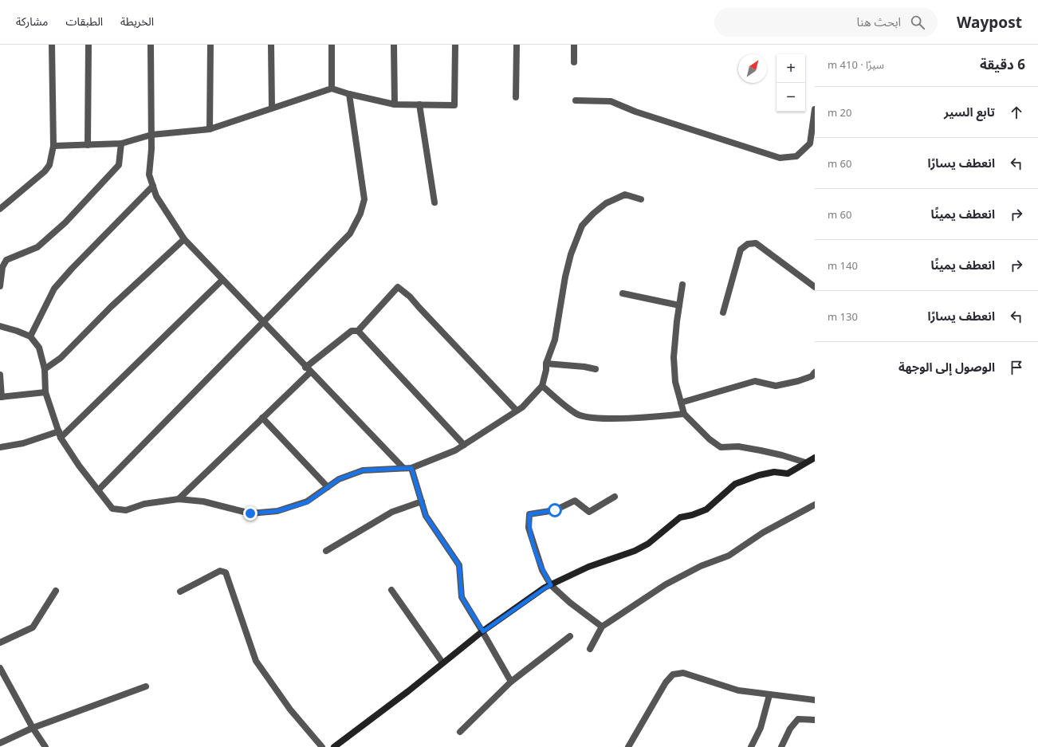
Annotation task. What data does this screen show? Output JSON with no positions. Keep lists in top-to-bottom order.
{
  "north": "top right",
  "page": {
    "header": "Waypost",
    "search": "ابحث هنا",
    "nav": ["الخريطة", "الطبقات", "مشاركة"],
    "heading": ["6 دقيقة", "سيرًا · 410 m"],
    "map_buttons": ["+", "−"],
    "list": [
      ["تابع السير", "20 m"],
      ["انعطف يسارًا", "60 m"],
      ["انعطف يمينًا", "60 m"],
      ["انعطف يمينًا", "140 m"],
      ["انعطف يسارًا", "130 m"],
      "الوصول إلى الوجهة"
    ]
  }
}
